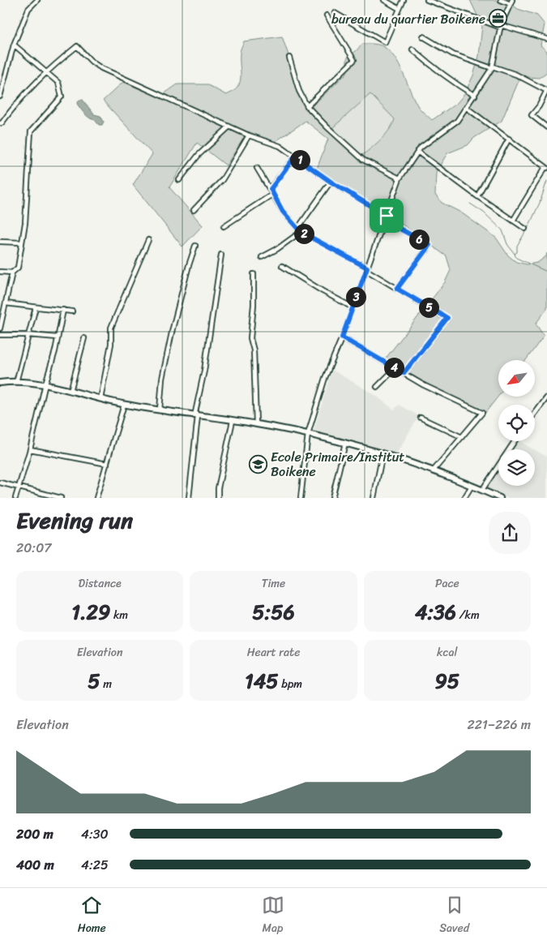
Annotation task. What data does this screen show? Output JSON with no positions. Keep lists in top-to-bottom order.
{
  "places": {
    "office": ["bureau du quartier Boikene"],
    "school or university": ["Ecole Primaire/Institut Boikene"]
  },
  "north": "bottom left",
  "page": {
    "pins": [
      "1",
      "2",
      "6",
      "3",
      "5",
      "4"
    ],
    "heading": ["Evening run", "20:07"],
    "stats": [
      ["Distance", "1.29 km"],
      ["Time", "5:56"],
      ["Pace", "4:36 /km"],
      ["Elevation", "5 m"],
      ["Heart rate", "145 bpm"],
      ["kcal", "95"]
    ],
    "chart": ["Elevation", "221–226 m"],
    "list": [
      {
        "name": "200 m",
        "note": "4:30"
      },
      {
        "name": "400 m",
        "note": "4:25"
      }
    ],
    "tabs": ["Home", "Map", "Saved"]
  }
}
